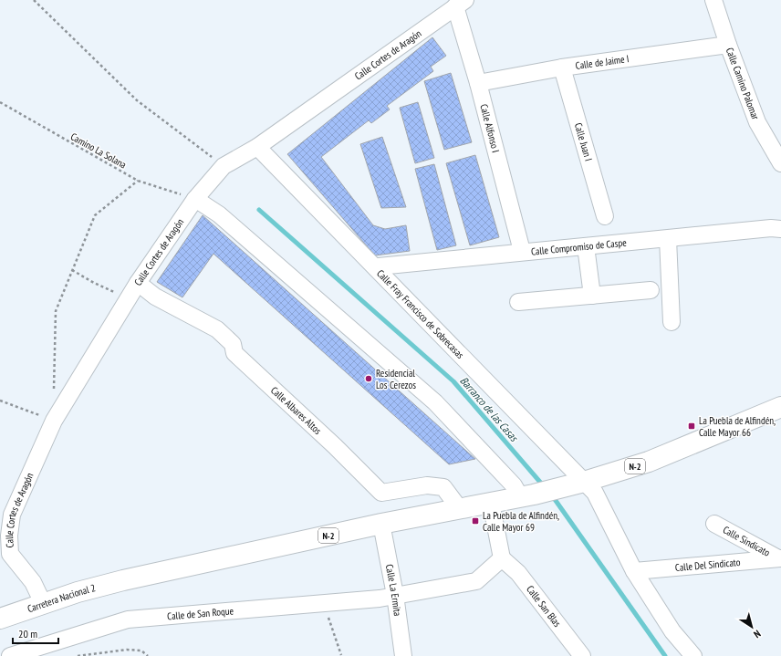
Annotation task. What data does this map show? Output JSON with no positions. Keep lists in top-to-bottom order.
{
  "streets": {
    "highway": ["N-2", "Carretera Nacional 2"],
    "street": [
      "Calle Cortes de Aragón",
      "Calle de Jaime I",
      "Calle Camino Palomar",
      "Calle Alfonso I",
      "Calle Juan I",
      "Calle Compromiso de Caspe",
      "Calle Fray Francisco de Sobrecasas",
      "Calle Albares Altos",
      "Calle Sindicato",
      "Calle Del Sindicato",
      "Calle La Ermita",
      "Calle San Blas",
      "Calle de San Roque"
    ],
    "path": ["Camino La Solana"]
  },
  "crossings": [
    ["Calle Cortes de Aragón", "Calle Alfonso I"],
    ["Calle Cortes de Aragón", "Camino La Solana"],
    ["Calle Cortes de Aragón", "Calle Fray Francisco de Sobrecasas"],
    ["Calle Cortes de Aragón", "Calle Albares Altos"],
    ["Calle Cortes de Aragón", "Carretera Nacional 2"],
    ["Calle de Jaime I", "Calle Camino Palomar"],
    ["Calle de Jaime I", "Calle Alfonso I"],
    ["Calle de Jaime I", "Calle Juan I"],
    ["Calle Alfonso I", "Calle Compromiso de Caspe"],
    ["Calle Compromiso de Caspe", "Calle Fray Francisco de Sobrecasas"],
    ["Calle Fray Francisco de Sobrecasas", "N-2"],
    ["Calle Fray Francisco de Sobrecasas", "Calle Del Sindicato"],
    ["Calle Albares Altos", "N-2"],
    ["N-2", "Calle La Ermita"],
    ["N-2", "Carretera Nacional 2"],
    ["Calle Sindicato", "Calle Del Sindicato"],
    ["Calle La Ermita", "Carretera Nacional 2"],
    ["Calle La Ermita", "Calle de San Roque"],
    ["Calle San Blas", "Calle de San Roque"]
  ],
  "water": ["Barranco de las Casas"],
  "places": {
    "other": ["Residencial Los Cerezos"],
    "transit": ["La Puebla de Alfindén, Calle Mayor 66", "La Puebla de Alfindén, Calle Mayor 69"]
  },
  "scale_bar": "20 m",
  "north": "bottom right"
}
